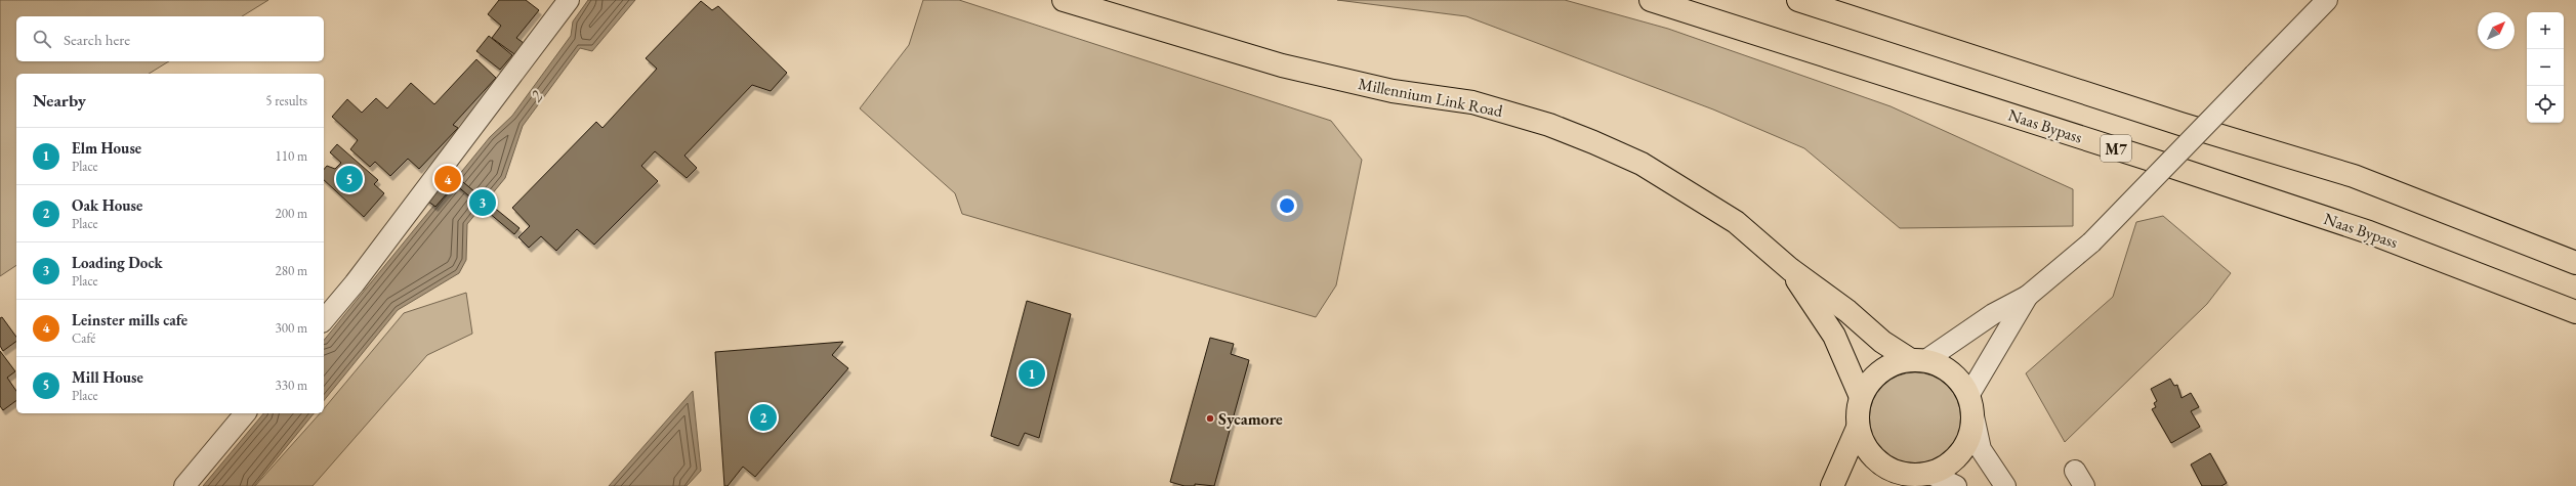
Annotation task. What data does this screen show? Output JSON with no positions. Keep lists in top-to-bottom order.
{
  "streets": {
    "main road": ["Millennium Link Road", "Naas Bypass", "M7"]
  },
  "water": ["2"],
  "places": ["Sycamore"],
  "north": "top right",
  "page": {
    "map_buttons": ["+", "−"],
    "search": "Search here",
    "heading": ["Nearby", "5 results"],
    "list": [
      {
        "mark": "1",
        "name": "Elm House",
        "note": "Place",
        "value": "110 m"
      },
      {
        "mark": "2",
        "name": "Oak House",
        "note": "Place",
        "value": "200 m"
      },
      {
        "mark": "3",
        "name": "Loading Dock",
        "note": "Place",
        "value": "280 m"
      },
      {
        "mark": "4",
        "name": "Leinster mills cafe",
        "note": "Café",
        "value": "300 m"
      },
      {
        "mark": "5",
        "name": "Mill House",
        "note": "Place",
        "value": "330 m"
      }
    ],
    "pins": [
      "4",
      "5",
      "3",
      "1",
      "2"
    ]
  }
}
